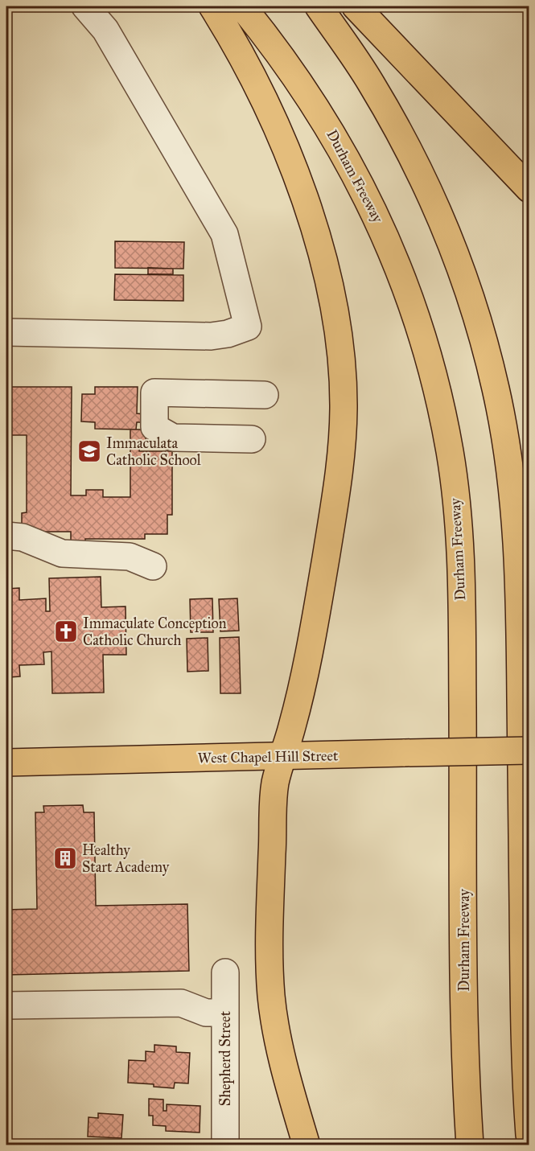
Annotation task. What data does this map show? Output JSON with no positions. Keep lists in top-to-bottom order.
{
  "streets": {
    "main road": ["Durham Freeway", "West Chapel Hill Street"],
    "street": ["Shepherd Street"]
  },
  "places": {
    "school or university": ["Immaculata Catholic School"],
    "church": ["Immaculate Conception Catholic Church"],
    "building": ["Healthy Start Academy"]
  }
}
